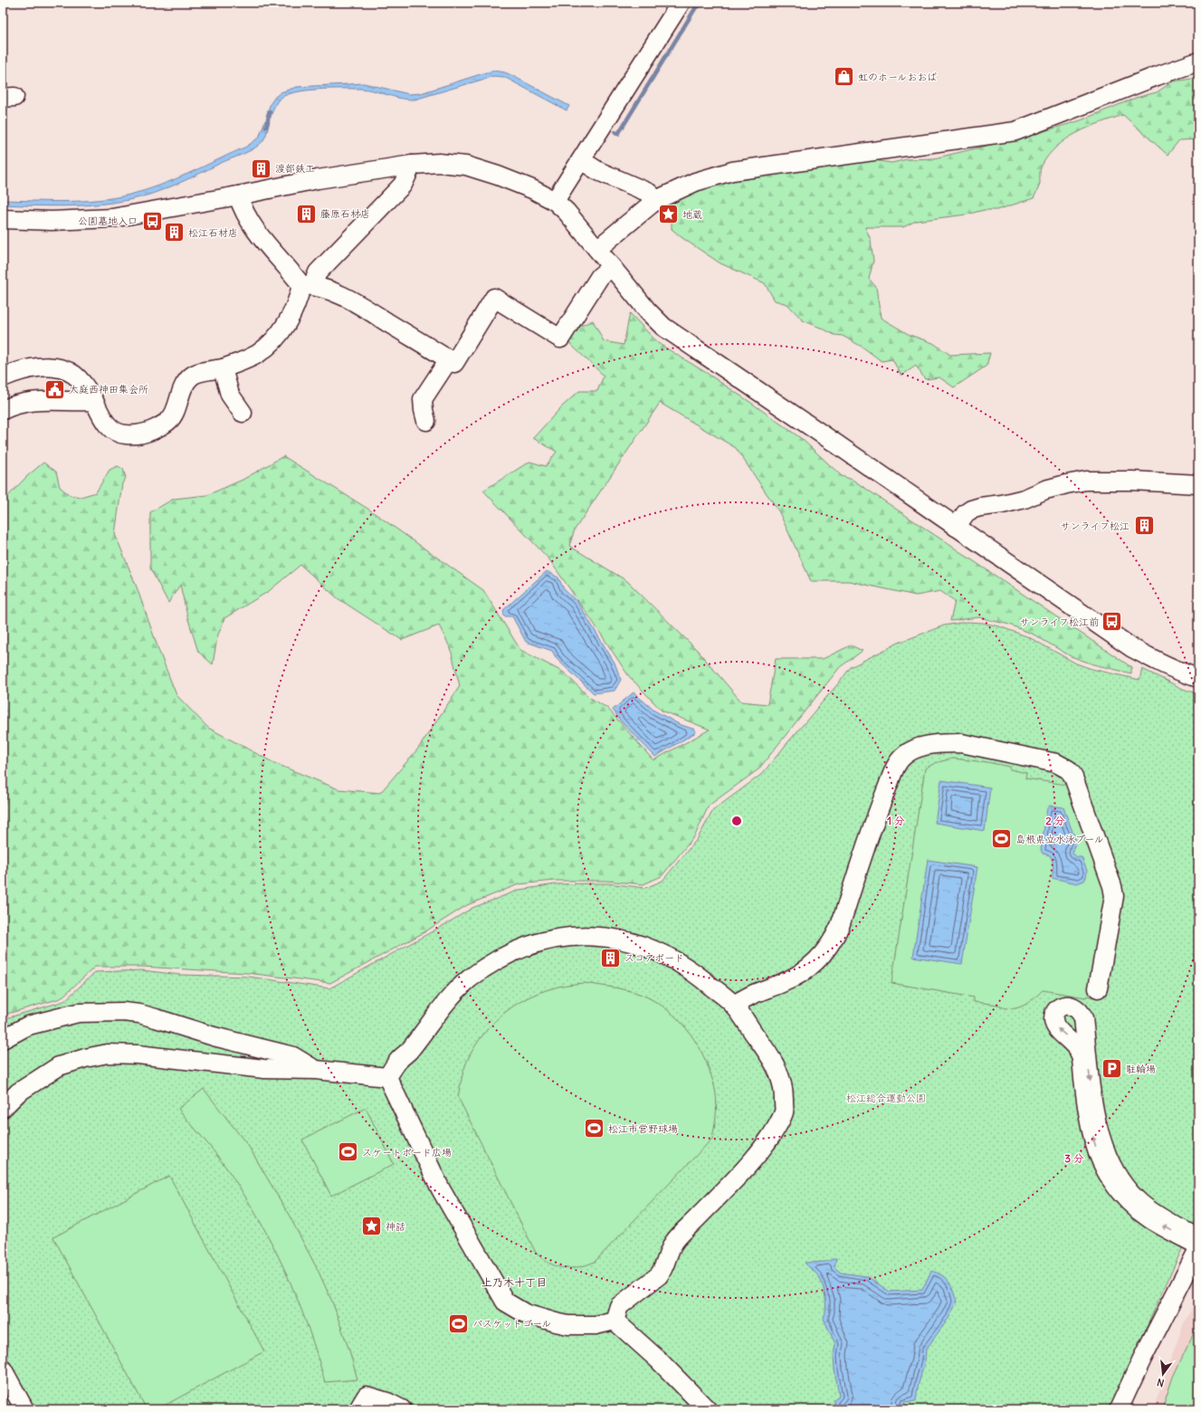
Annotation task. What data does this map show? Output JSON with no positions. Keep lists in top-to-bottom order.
{
  "districts": ["上乃木十丁目"],
  "parks": ["松江総合運動公園"],
  "places": {
    "shop": ["虹のホールおおば"],
    "building": [
      "渡部鉄工",
      "藤原石材店",
      "松江石材店",
      "サンライフ松江",
      "スコアボード"
    ],
    "place": ["地蔵", "神話"],
    "bus stop": ["公園墓地入口", "サンライフ松江前"],
    "public building": ["大庭西神田集会所"],
    "sports": [
      "島根県立水泳プール",
      "松江市営野球場",
      "スケートボード広場",
      "バスケットゴール"
    ],
    "parking": ["駐輪場"]
  },
  "north": "bottom",
  "rings": ["1 分", "2 分", "3 分"]
}
